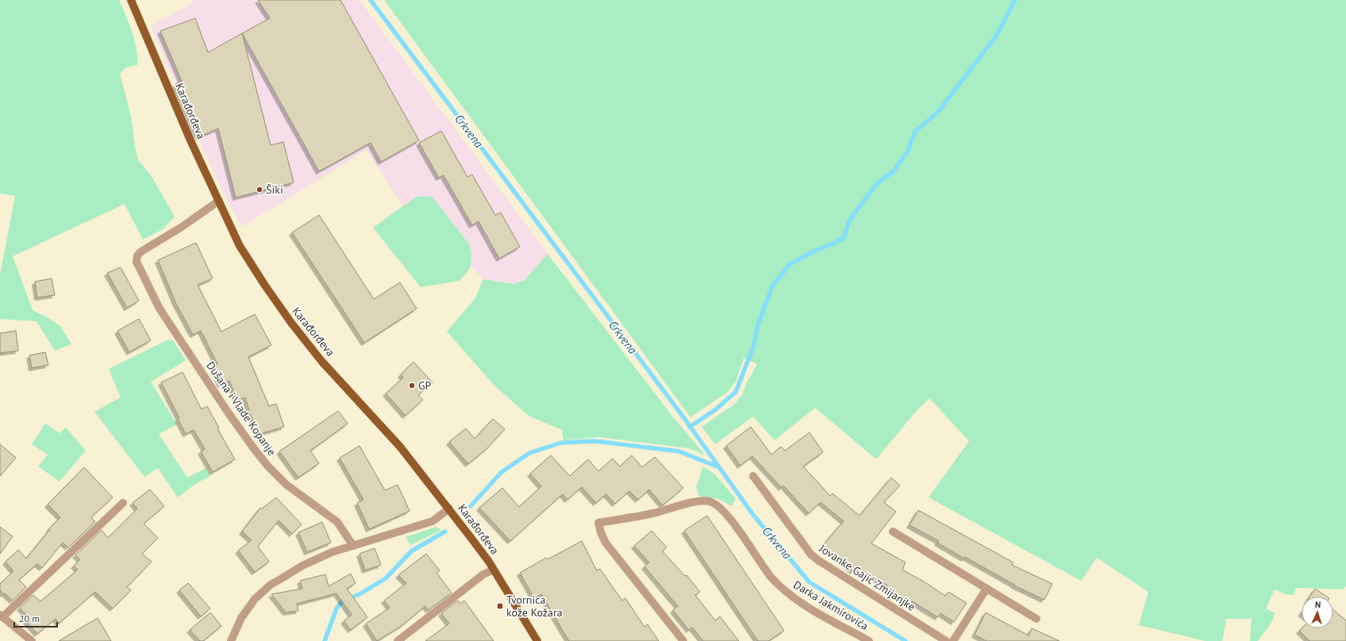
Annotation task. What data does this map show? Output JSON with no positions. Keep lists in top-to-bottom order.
{
  "streets": {
    "main road": ["Karađorđeva"],
    "street": ["Dušana i Vlade Kopanje", "Jovanke Gajić Zmijanjke", "Darka Jakmirovića"]
  },
  "crossings": [
    ["Karađorđeva", "Dušana i Vlade Kopanje"]
  ],
  "water": ["Crkvena"],
  "places": {
    "other": ["Šiki", "GP"],
    "transit": ["Tvornica kože Kožara"]
  },
  "scale_bar": "20 m",
  "north": "top"
}
